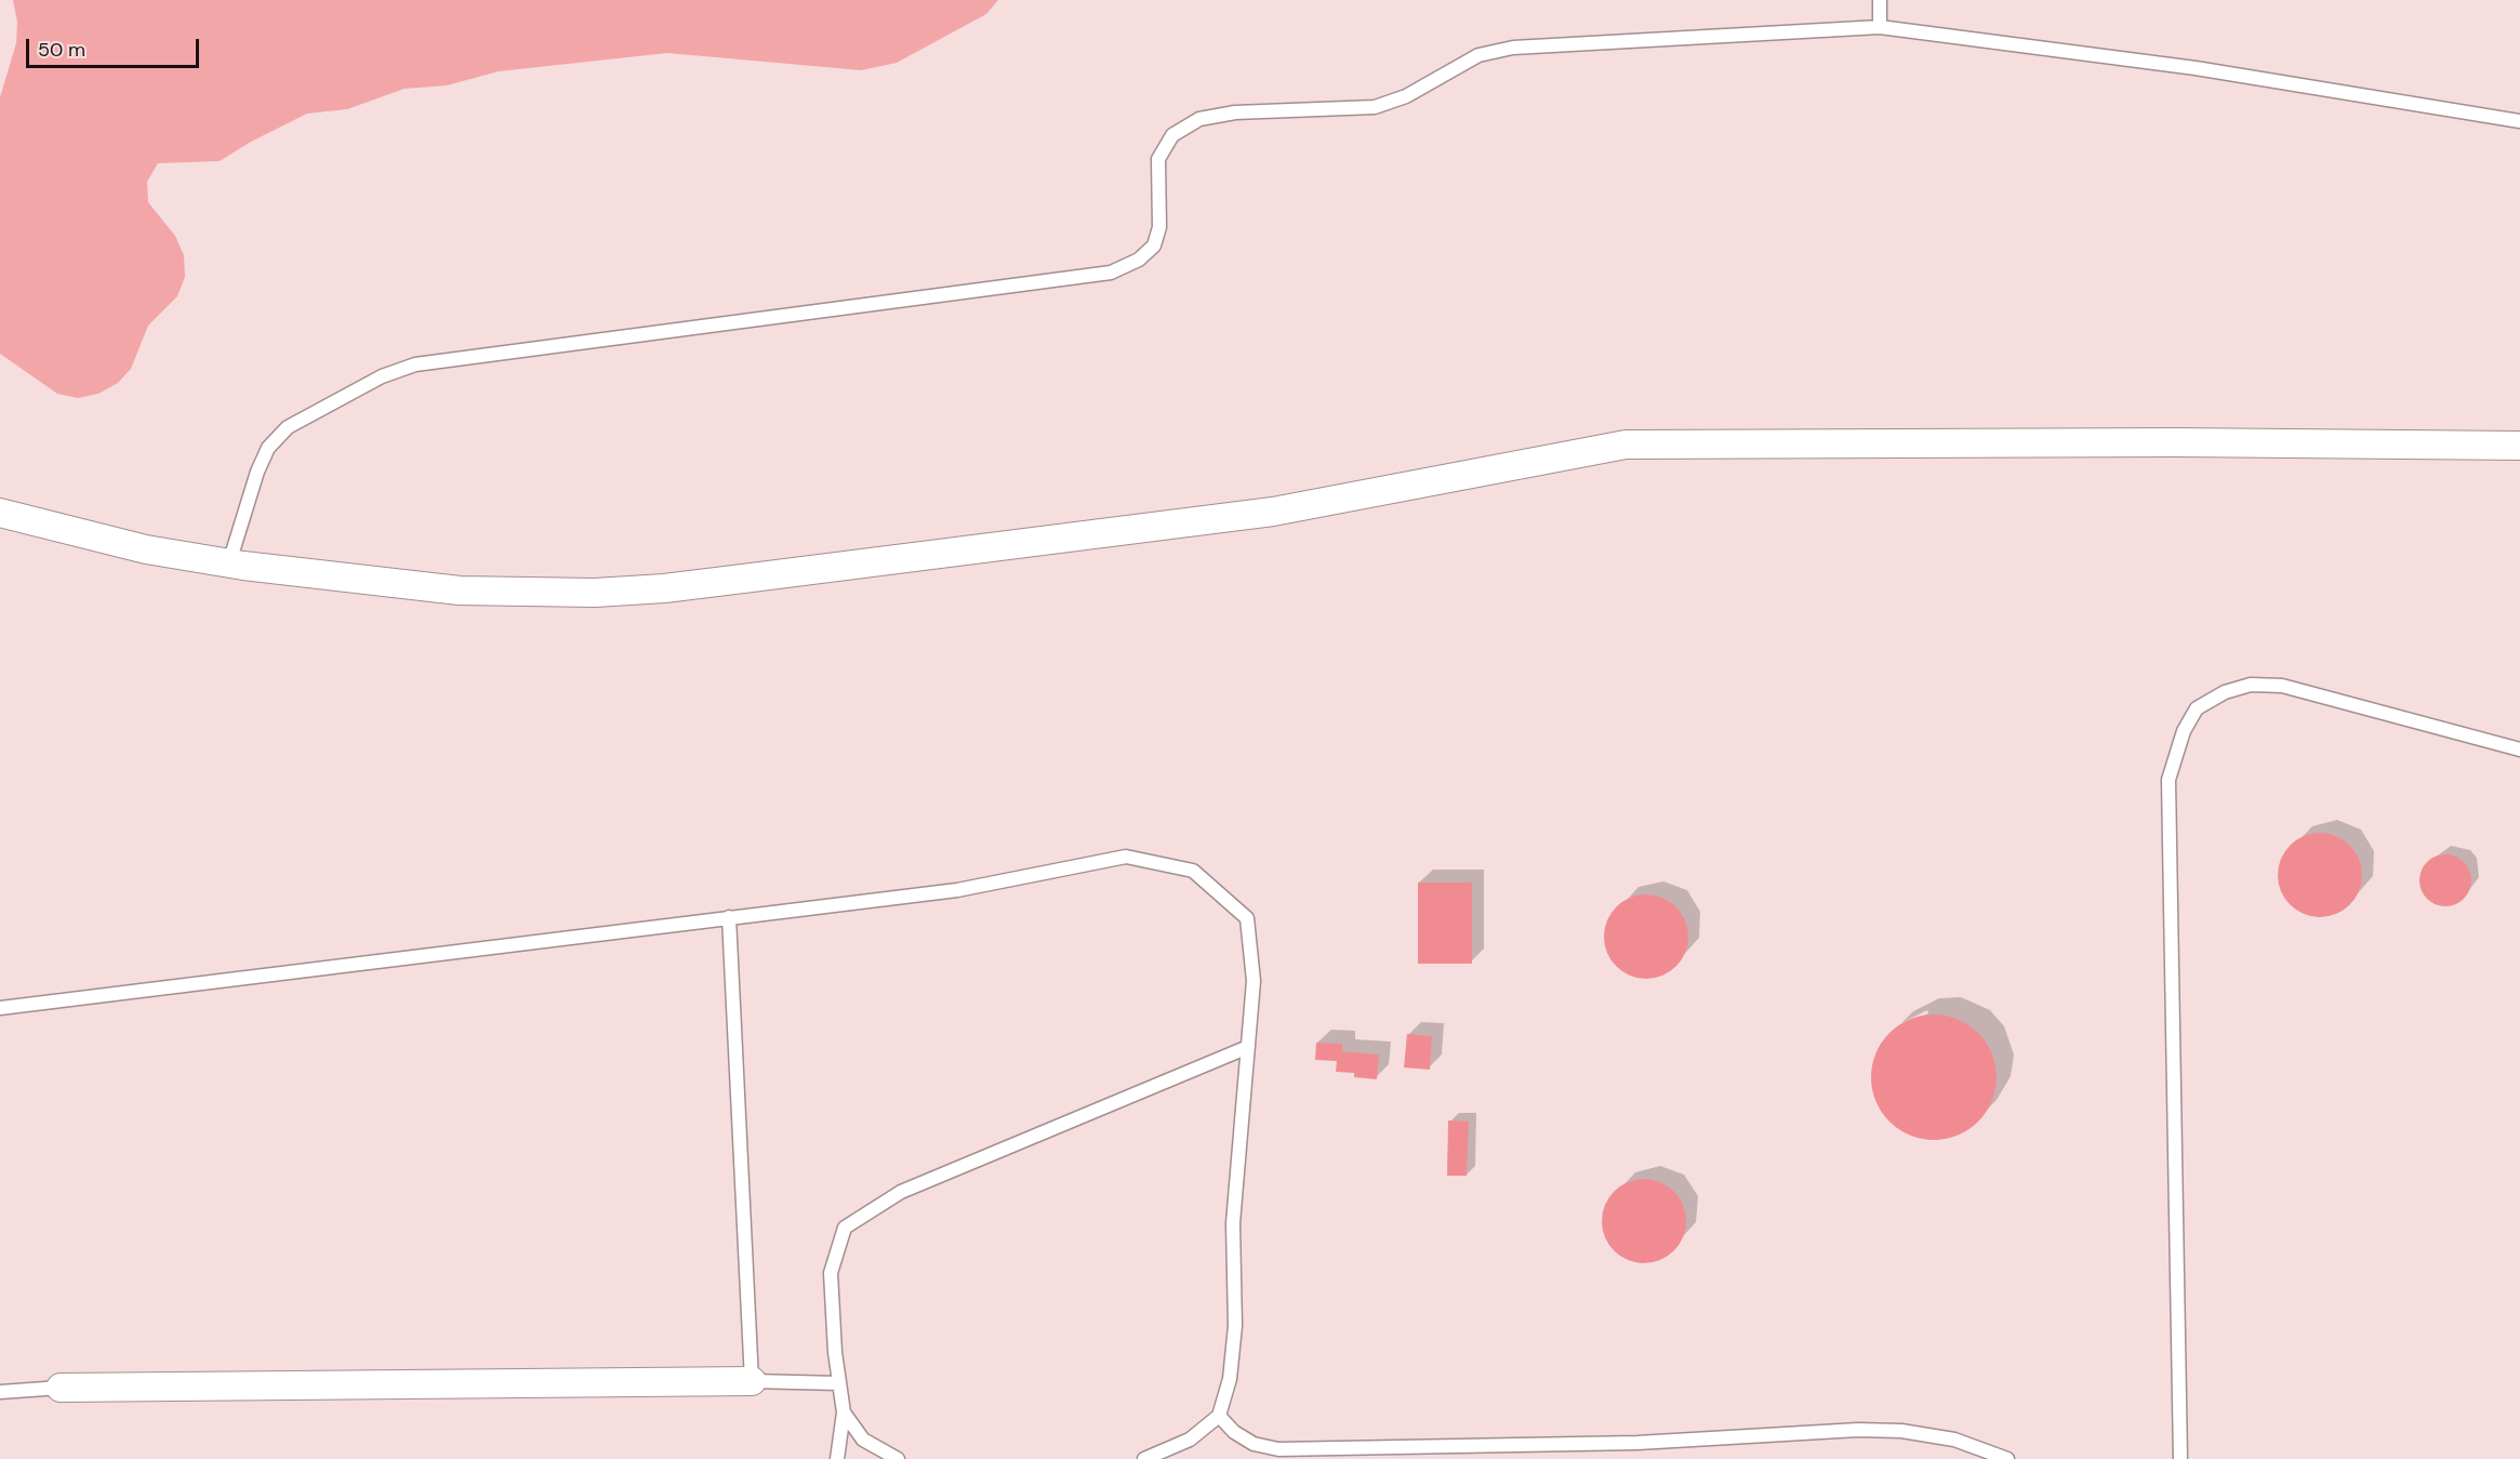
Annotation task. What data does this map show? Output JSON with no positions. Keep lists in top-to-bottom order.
{
  "scale_bar": "50 m"
}
